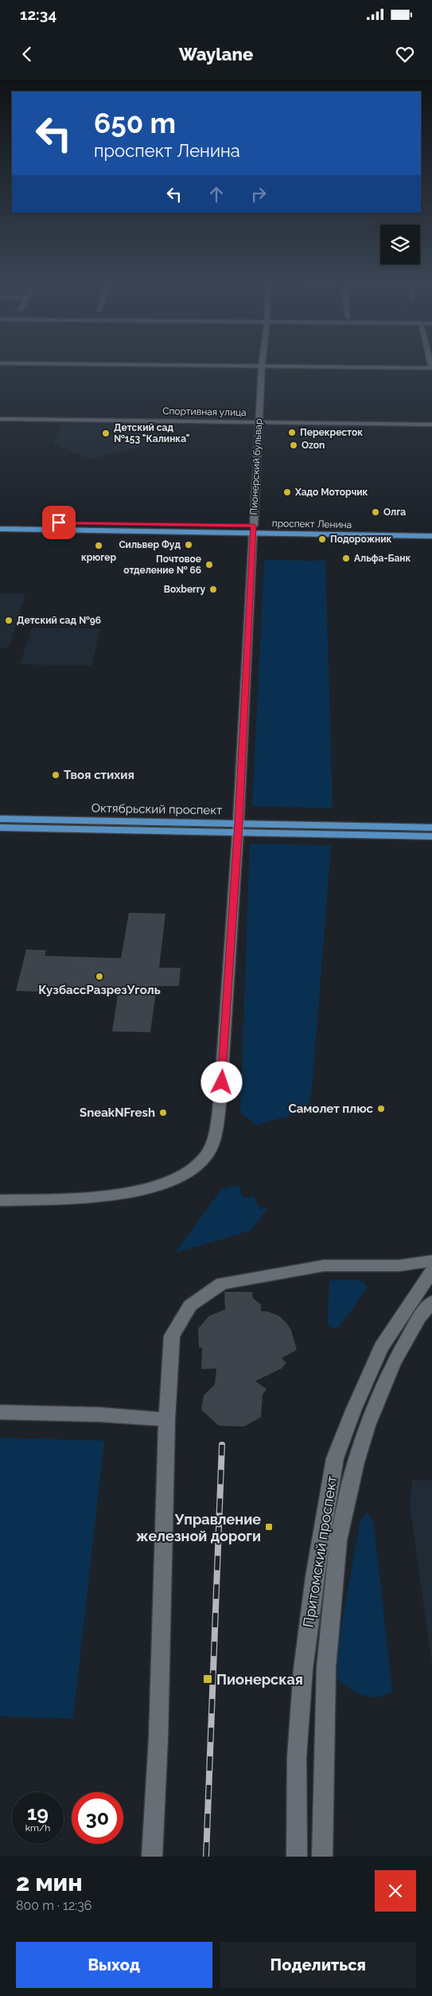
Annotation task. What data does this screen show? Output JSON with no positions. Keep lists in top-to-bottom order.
{
  "streets": {
    "main road": ["проспект Ленина", "Октябрьский проспект"],
    "street": ["Спортивная улица", "Пионерский бульвар", "Притомский проспект"]
  },
  "crossings": [
    ["Спортивная улица", "Пионерский бульвар"],
    ["Пионерский бульвар", "проспект Ленина"],
    ["Пионерский бульвар", "Октябрьский проспект"]
  ],
  "places": {
    "other": [
      "Перекресток",
      "Детский сад №153 \"Калинка\"",
      "Ozon",
      "Хадо Моторчик",
      "Олга",
      "Подорожник",
      "Сильвер Фуд",
      "крюгер",
      "Альфа-Банк",
      "Почтовое отделение № 66",
      "Boxberry",
      "Детский сад №96",
      "Твоя стихия",
      "КузбассРазрезУголь",
      "Самолет плюс",
      "SneakNFresh"
    ],
    "transit": ["Управление железной дороги", "Пионерская"]
  },
  "page": {
    "status": "12:34",
    "header": "Waylane",
    "turn": ["650 m", "проспект Ленина"],
    "speed": "19 km/h",
    "limit": "30",
    "heading": ["2 мин", "800 m · 12:36"],
    "buttons": ["Выход", "Поделиться"]
  }
}
